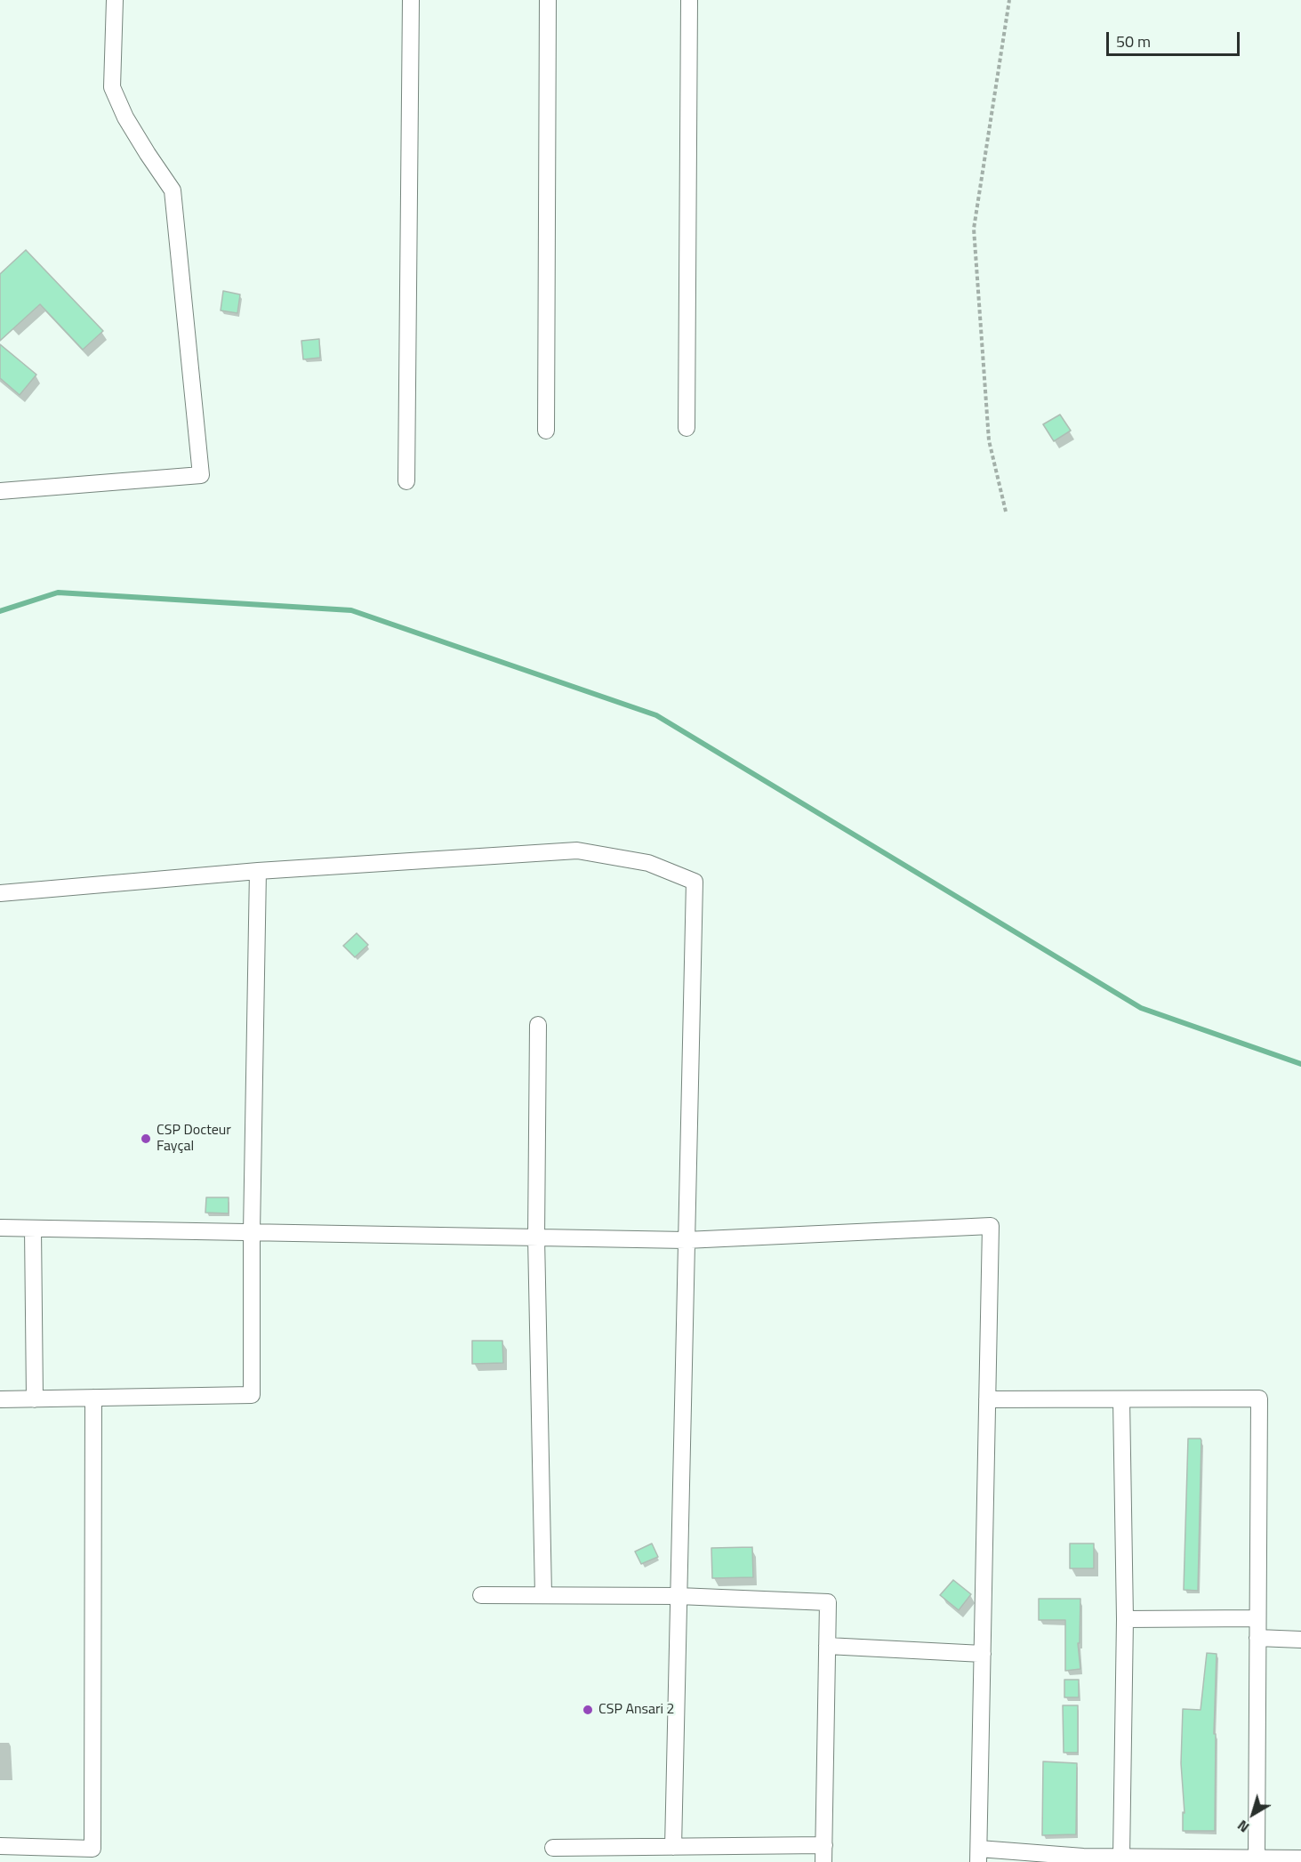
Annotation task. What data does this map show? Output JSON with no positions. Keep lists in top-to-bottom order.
{
  "places": ["CSP Docteur Fayçal", "CSP Ansari 2"],
  "scale_bar": "50 m",
  "north": "bottom left"
}
